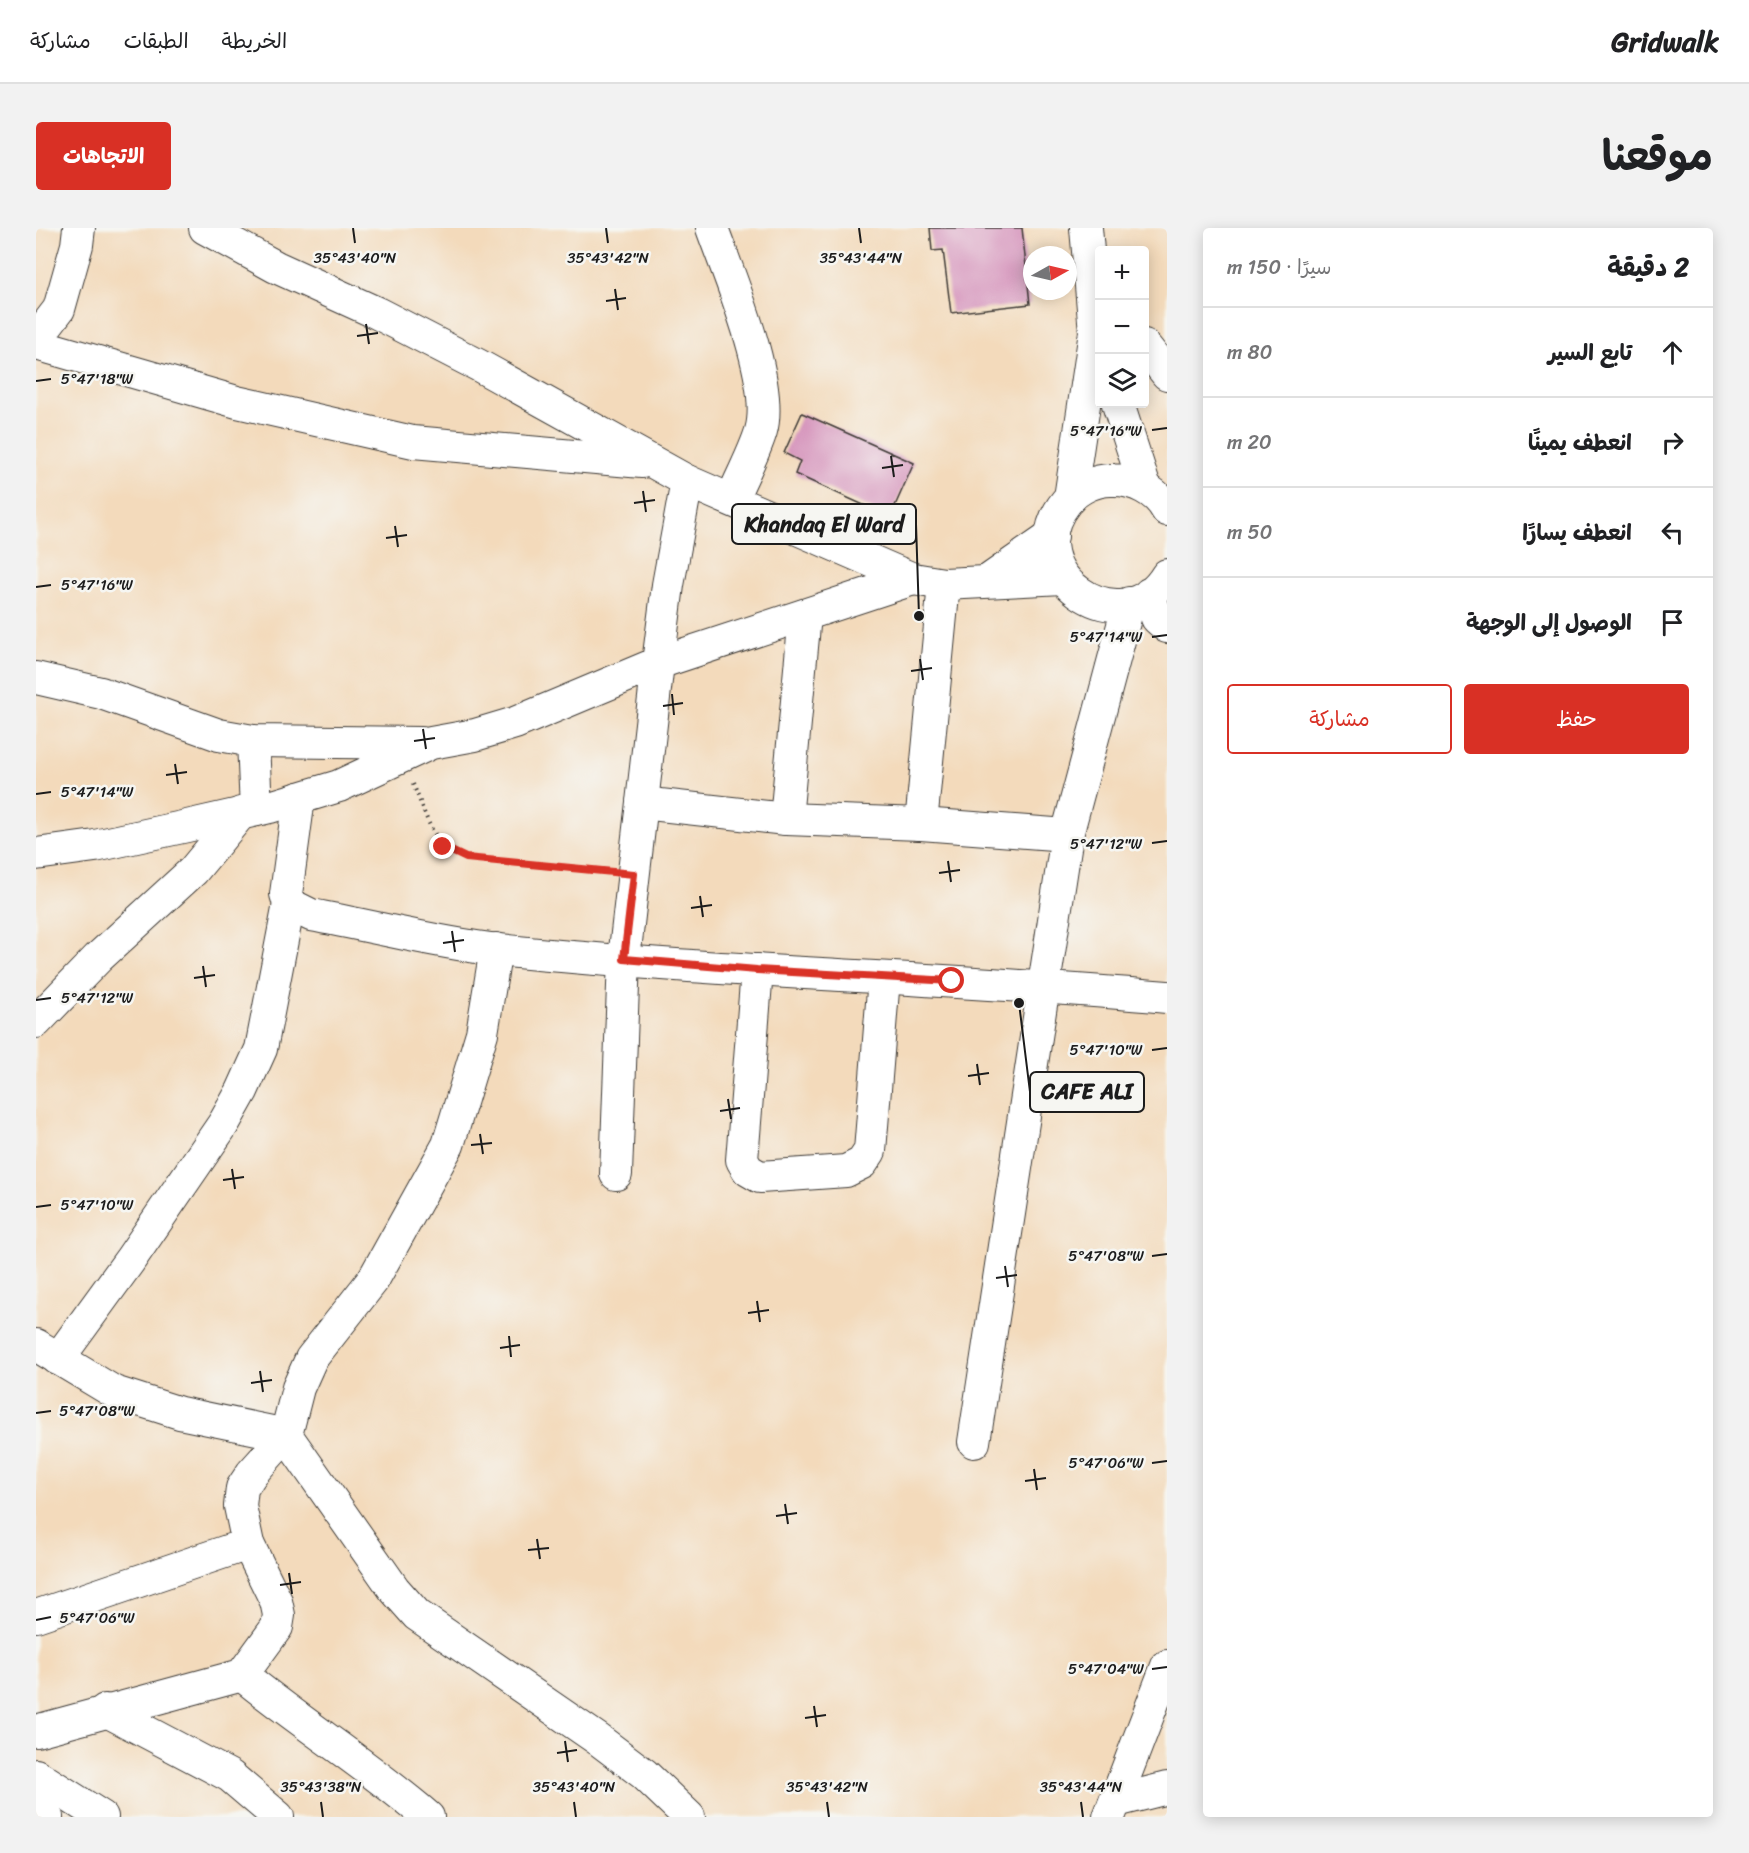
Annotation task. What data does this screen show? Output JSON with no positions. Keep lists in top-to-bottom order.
{
  "places": ["Khandaq El Ward", "CAFE ALI"],
  "north": "right",
  "page": {
    "header": "Gridwalk",
    "nav": ["الخريطة", "الطبقات", "مشاركة"],
    "title": "موقعنا",
    "buttons": [
      "الاتجاهات",
      ["حفظ", "مشاركة"]
    ],
    "heading": ["2 دقيقة", "سيرًا · 150 m"],
    "map_buttons": ["+", "−"],
    "list": [
      ["تابع السير", "80 m"],
      ["انعطف يمينًا", "20 m"],
      ["انعطف يسارًا", "50 m"],
      "الوصول إلى الوجهة"
    ]
  },
  "coordinates": [
    "35°43'40\"N",
    "35°43'42\"N",
    "35°43'44\"N",
    "5°47'18\"W",
    "5°47'16\"W",
    "5°47'14\"W",
    "5°47'12\"W",
    "5°47'10\"W",
    "5°47'08\"W",
    "5°47'06\"W",
    "5°47'04\"W",
    "35°43'38\"N"
  ]
}
